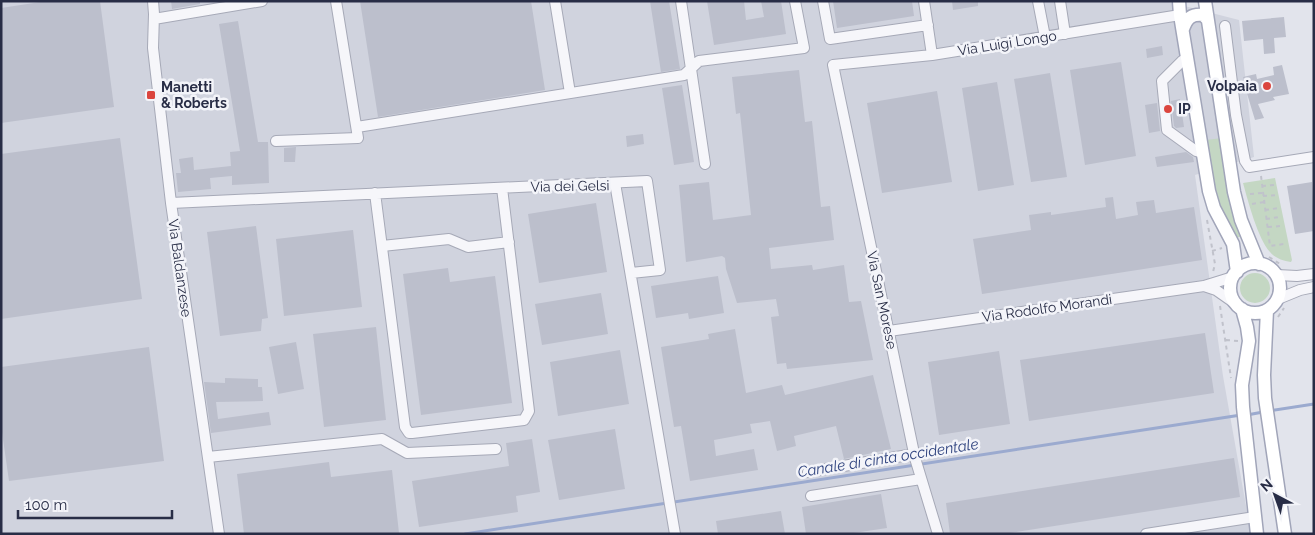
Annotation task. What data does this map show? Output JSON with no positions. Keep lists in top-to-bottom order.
{
  "streets": {
    "street": [
      "Via Luigi Longo",
      "Via dei Gelsi",
      "Via Baldanzese",
      "Via San Morese",
      "Via Rodolfo Morandi"
    ]
  },
  "crossings": [
    ["Via Luigi Longo", "Via San Morese"],
    ["Via dei Gelsi", "Via Baldanzese"],
    ["Via San Morese", "Via Rodolfo Morandi"]
  ],
  "water": ["Canale di cinta occidentale"],
  "places": {
    "other": ["Volpaia", "IP"],
    "transit": ["Manetti & Roberts"]
  },
  "scale_bar": "100 m",
  "north": "top left"
}
